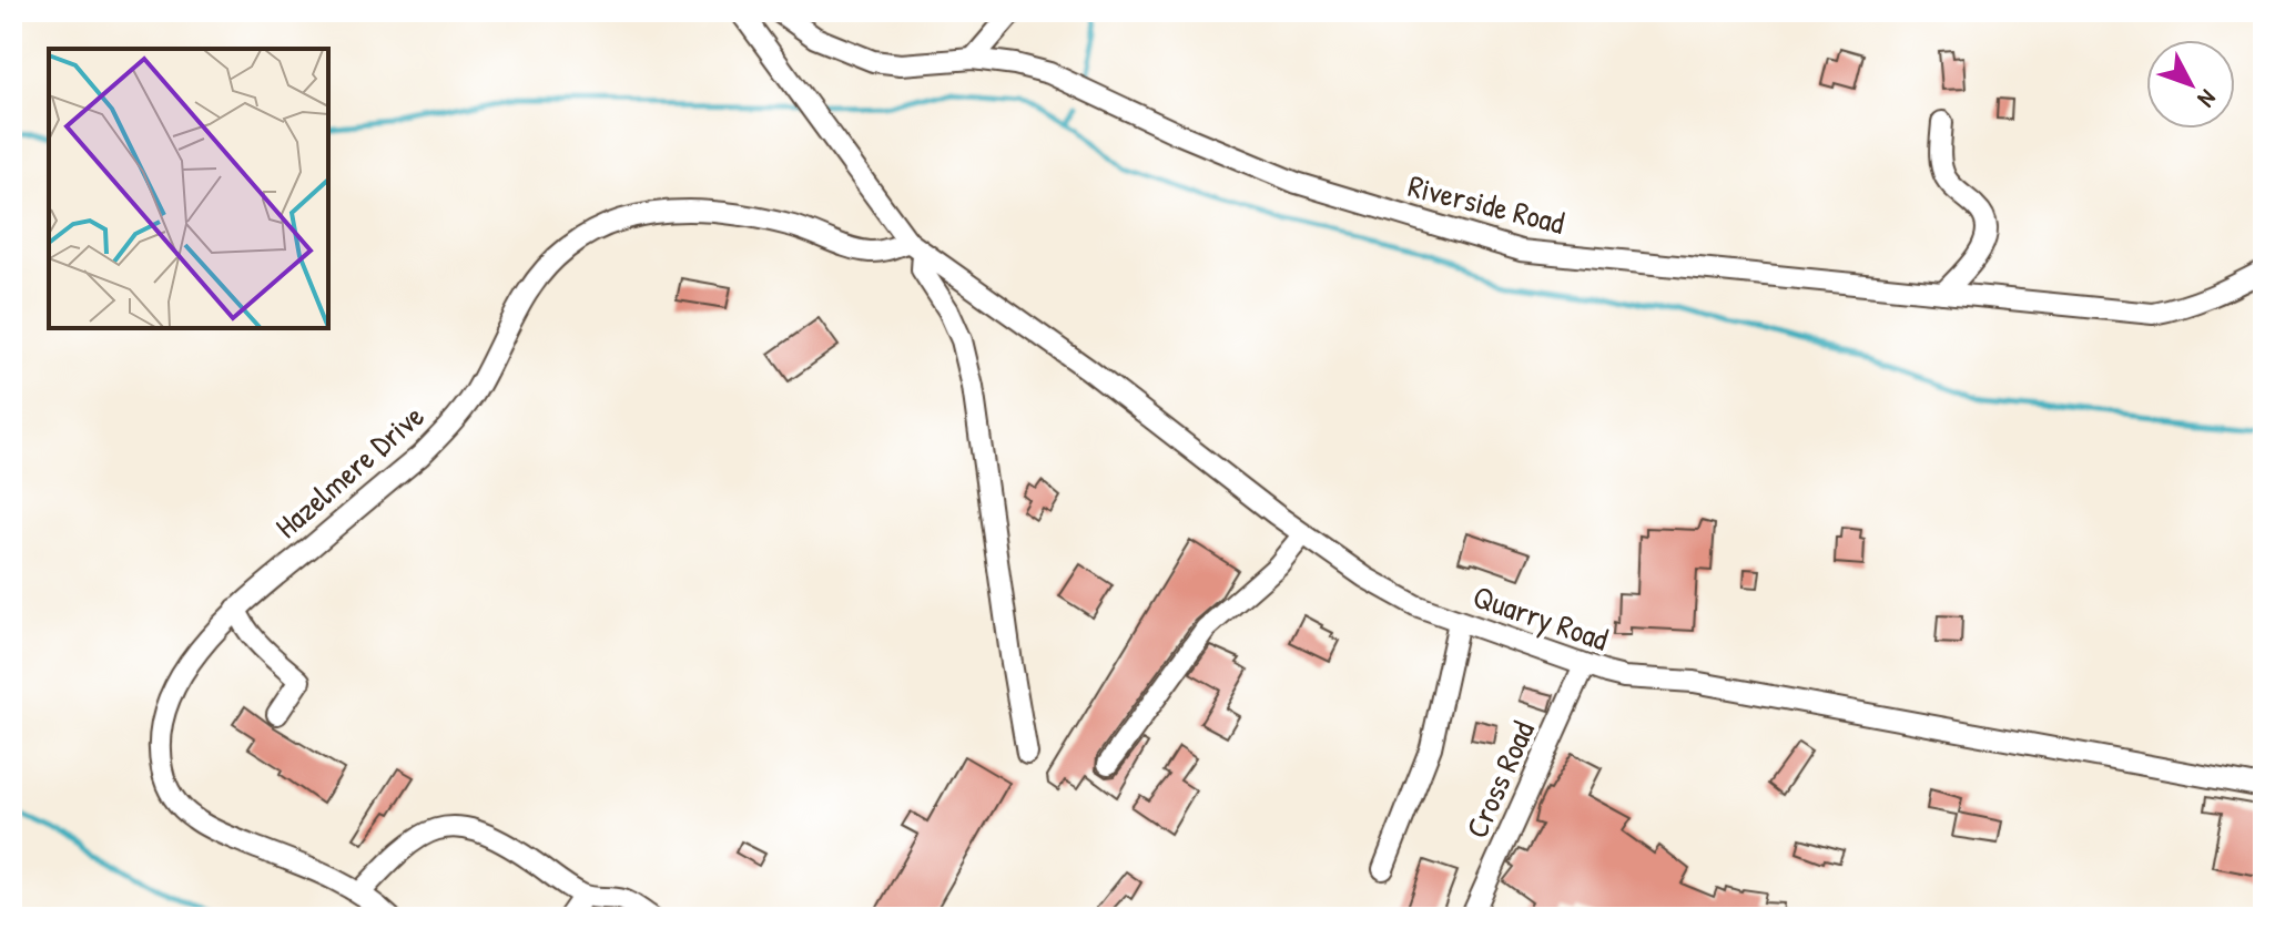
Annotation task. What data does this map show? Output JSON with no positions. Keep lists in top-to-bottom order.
{
  "streets": {
    "street": [
      "Riverside Road",
      "Hazelmere Drive",
      "Quarry Road",
      "Cross Road"
    ]
  },
  "crossings": [
    ["Hazelmere Drive", "Quarry Road"],
    ["Quarry Road", "Cross Road"]
  ],
  "north": "bottom right"
}
